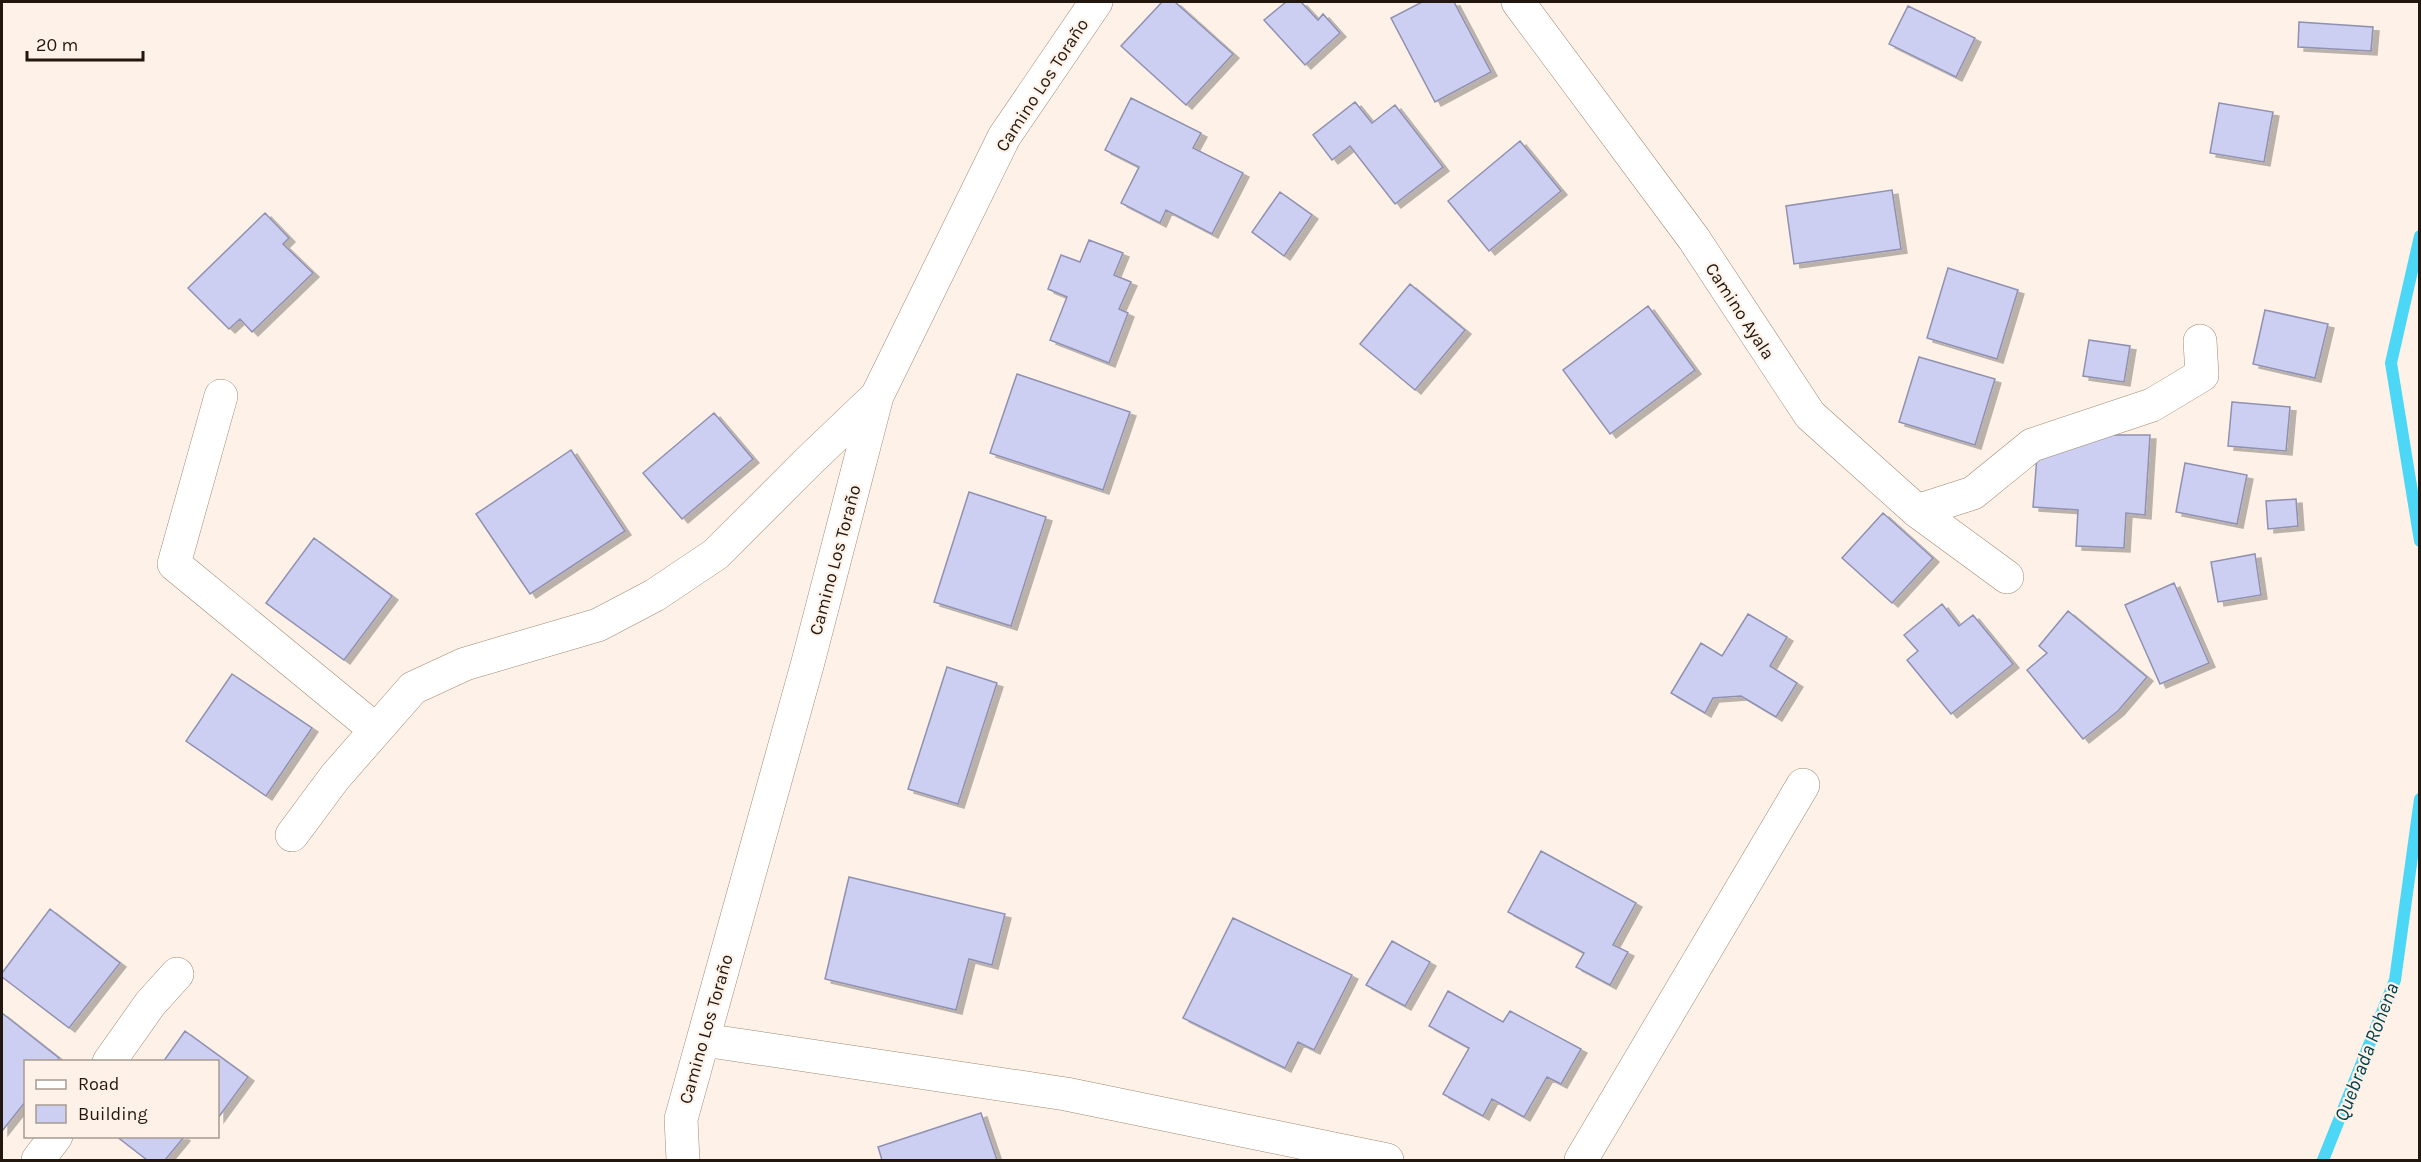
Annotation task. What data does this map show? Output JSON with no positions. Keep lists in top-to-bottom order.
{
  "streets": {
    "street": ["Camino Los Toraño", "Camino Ayala"]
  },
  "water": ["Quebrada Rohena"],
  "legend": ["Road", "Building"],
  "scale_bar": "20 m"
}
